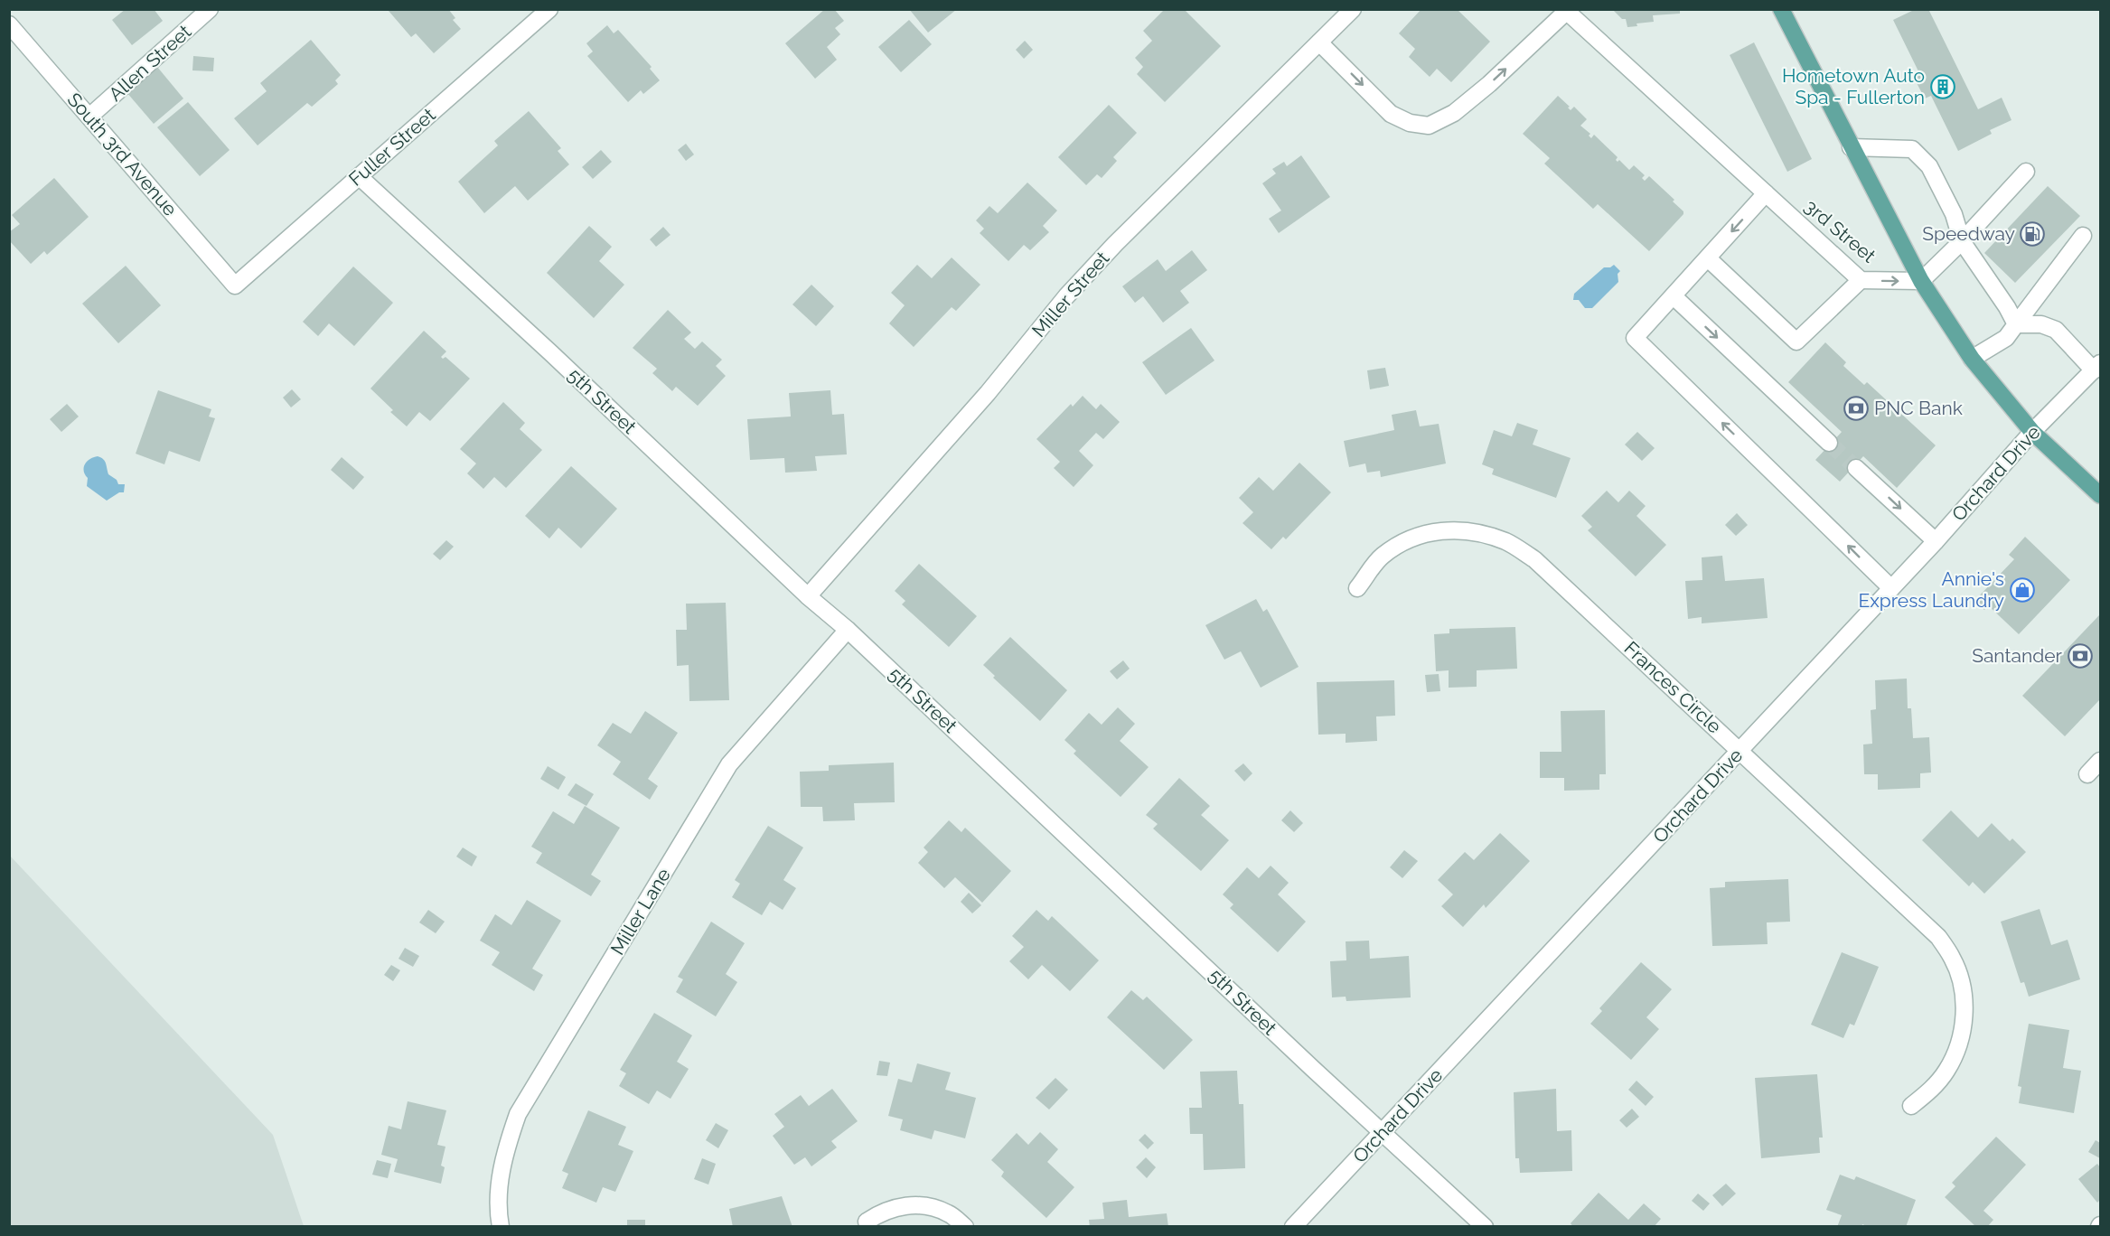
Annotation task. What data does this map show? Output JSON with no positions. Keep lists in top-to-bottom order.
{
  "streets": {
    "street": [
      "Allen Street",
      "Fuller Street",
      "South 3rd Avenue",
      "3rd Street",
      "Miller Street",
      "5th Street",
      "Orchard Drive",
      "Frances Circle",
      "Miller Lane"
    ]
  },
  "crossings": [
    ["Allen Street", "South 3rd Avenue"],
    ["Fuller Street", "South 3rd Avenue"],
    ["Fuller Street", "5th Street"],
    ["Miller Street", "5th Street"],
    ["5th Street", "Orchard Drive"],
    ["5th Street", "Miller Lane"],
    ["Orchard Drive", "Frances Circle"]
  ],
  "places": {
    "building": ["Hometown Auto Spa - Fullerton"],
    "fuel station": ["Speedway"],
    "bank": ["PNC Bank", "Santander"],
    "shop": ["Annie's Express Laundry"]
  }
}
